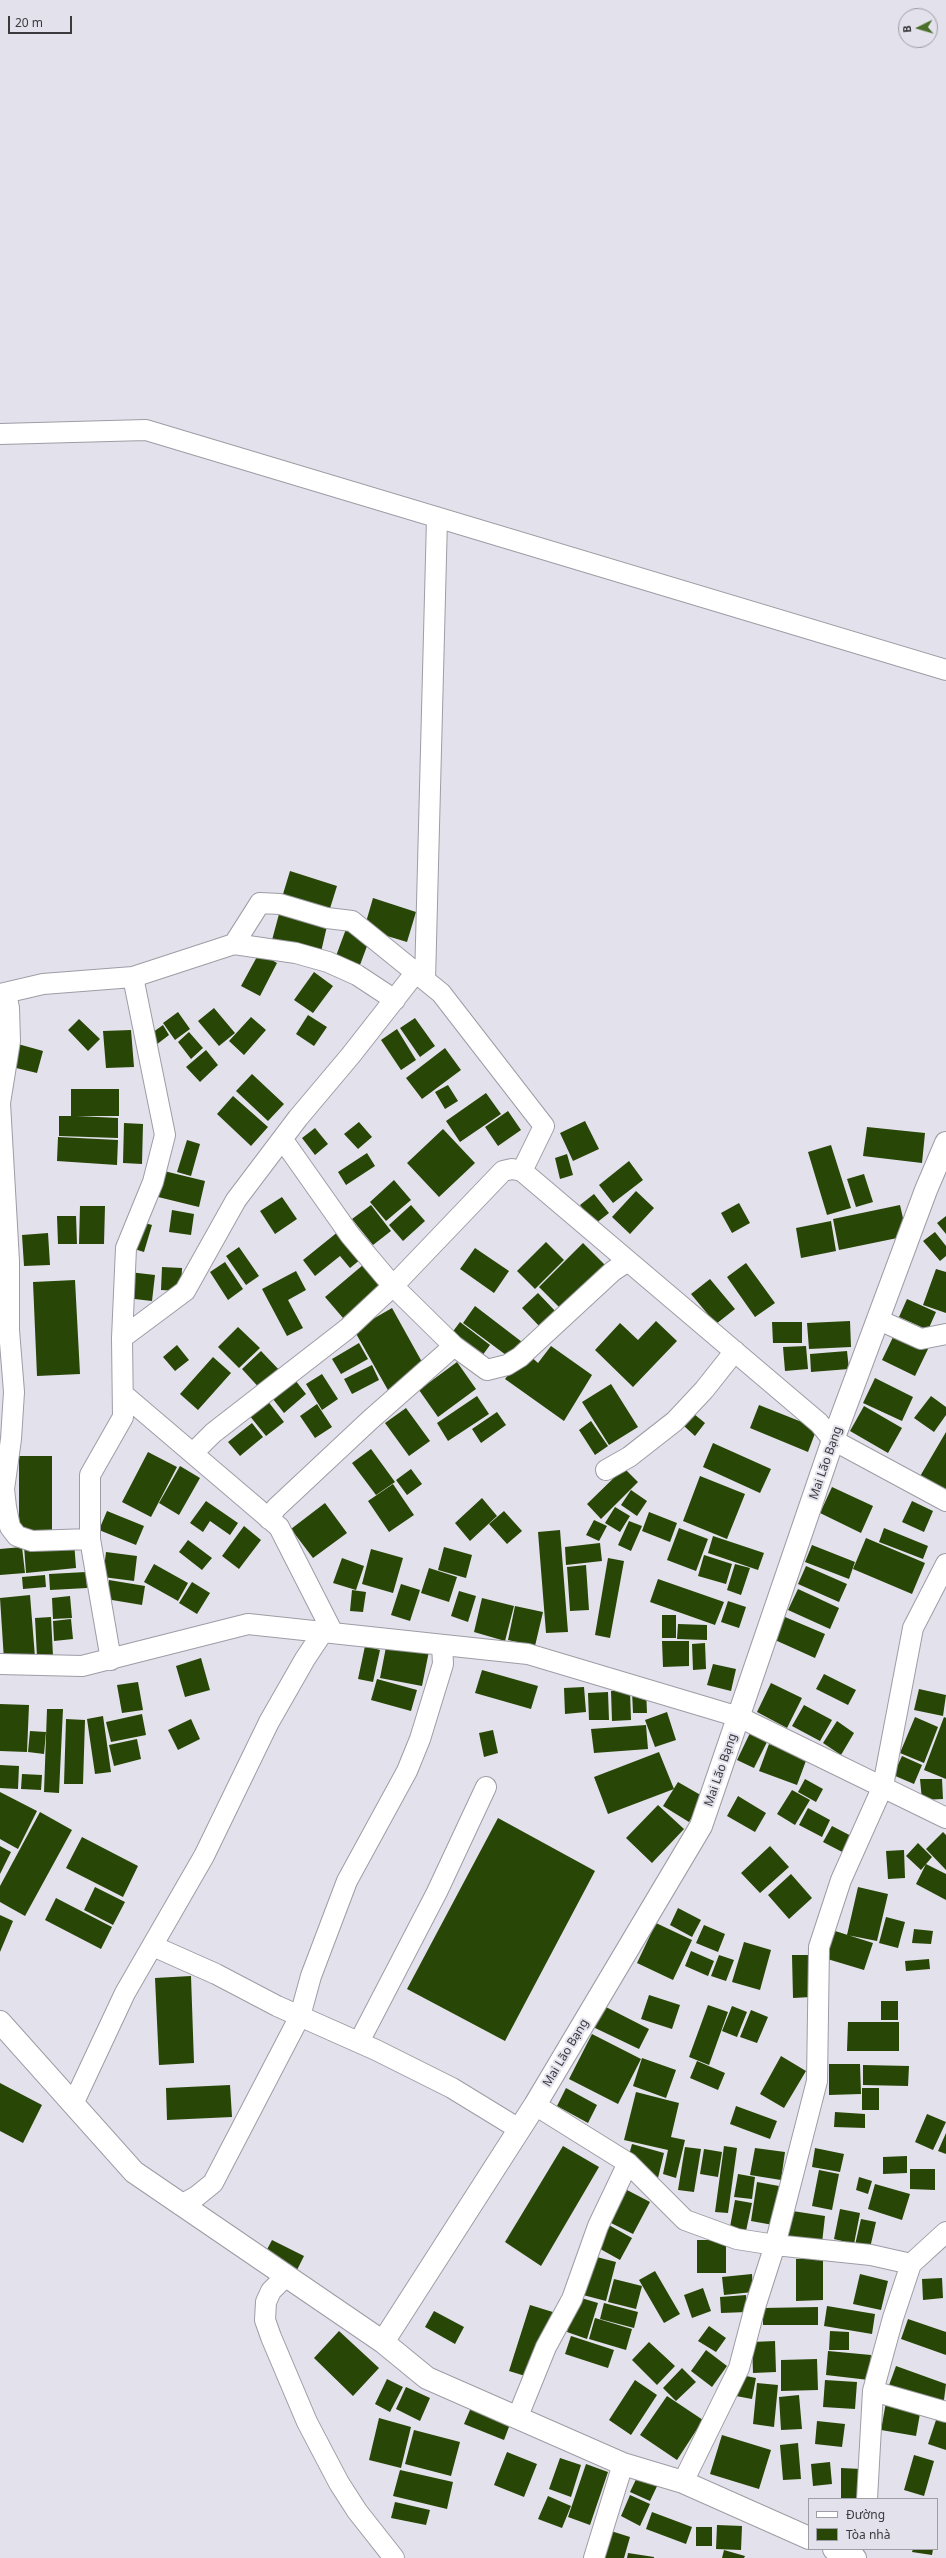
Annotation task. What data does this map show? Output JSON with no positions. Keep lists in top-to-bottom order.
{
  "streets": {
    "street": ["Mai Lão Bạng"]
  },
  "legend": ["Đường", "Tòa nhà"],
  "scale_bar": "20 m",
  "north": "left"
}
